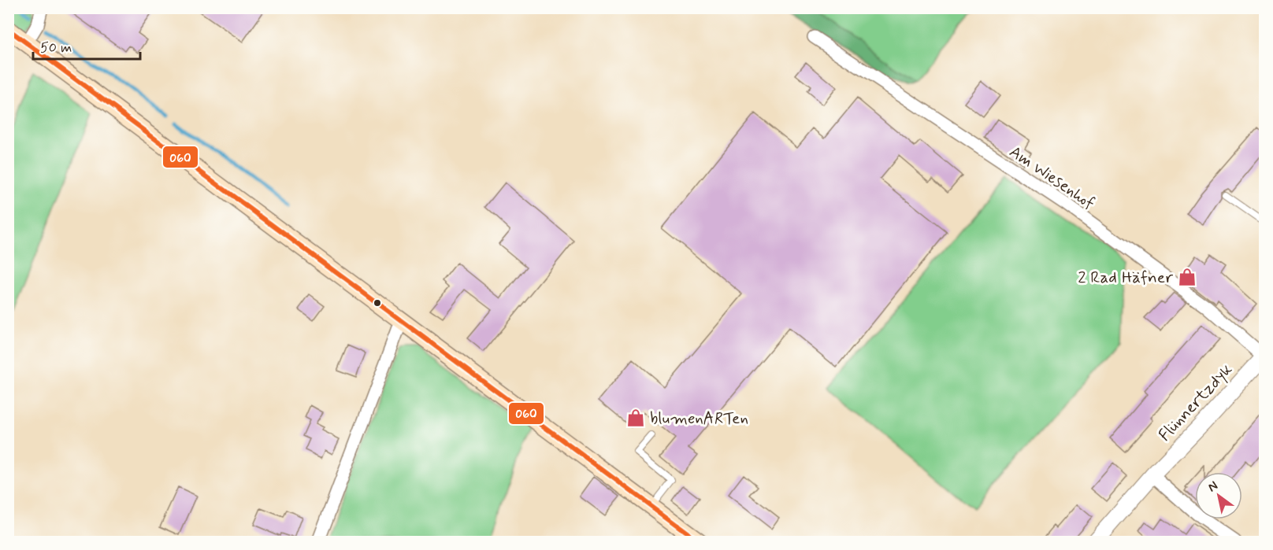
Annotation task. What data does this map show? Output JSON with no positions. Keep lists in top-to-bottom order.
{
  "streets": {
    "street": ["Am Wiesenhof", "Flünnertzdyk"]
  },
  "crossings": [
    ["Am Wiesenhof", "Flünnertzdyk"]
  ],
  "places": {
    "shop": ["2 Rad Häfner", "blumenARTen"]
  },
  "lines": ["transit line 060"],
  "scale_bar": "50 m",
  "north": "top left"
}
